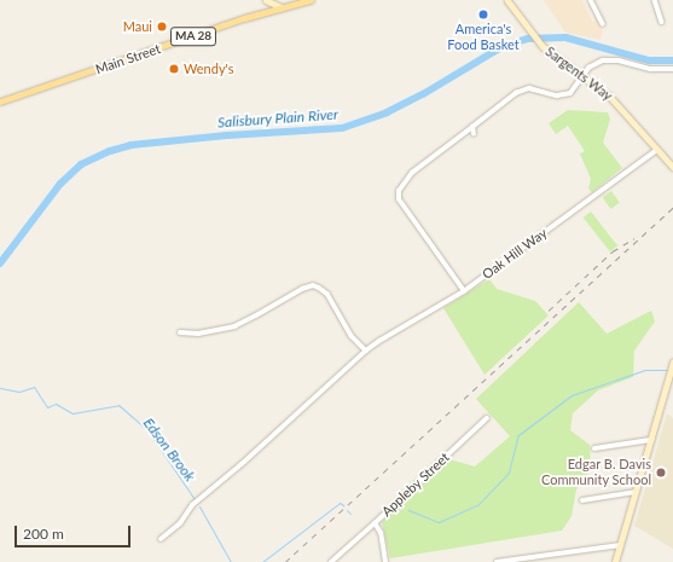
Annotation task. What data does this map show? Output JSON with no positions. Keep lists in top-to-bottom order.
{
  "streets": {
    "main road": ["MA 28", "Main Street", "Sargents Way"],
    "street": ["Oak Hill Way", "Appleby Street"]
  },
  "crossings": [
    ["Sargents Way", "Oak Hill Way"]
  ],
  "water": ["Salisbury Plain River", "Edson Brook"],
  "places": [
    "America's Food Basket",
    "Maui",
    "Wendy's",
    "Edgar B. Davis Community School"
  ],
  "scale_bar": "200 m"
}
